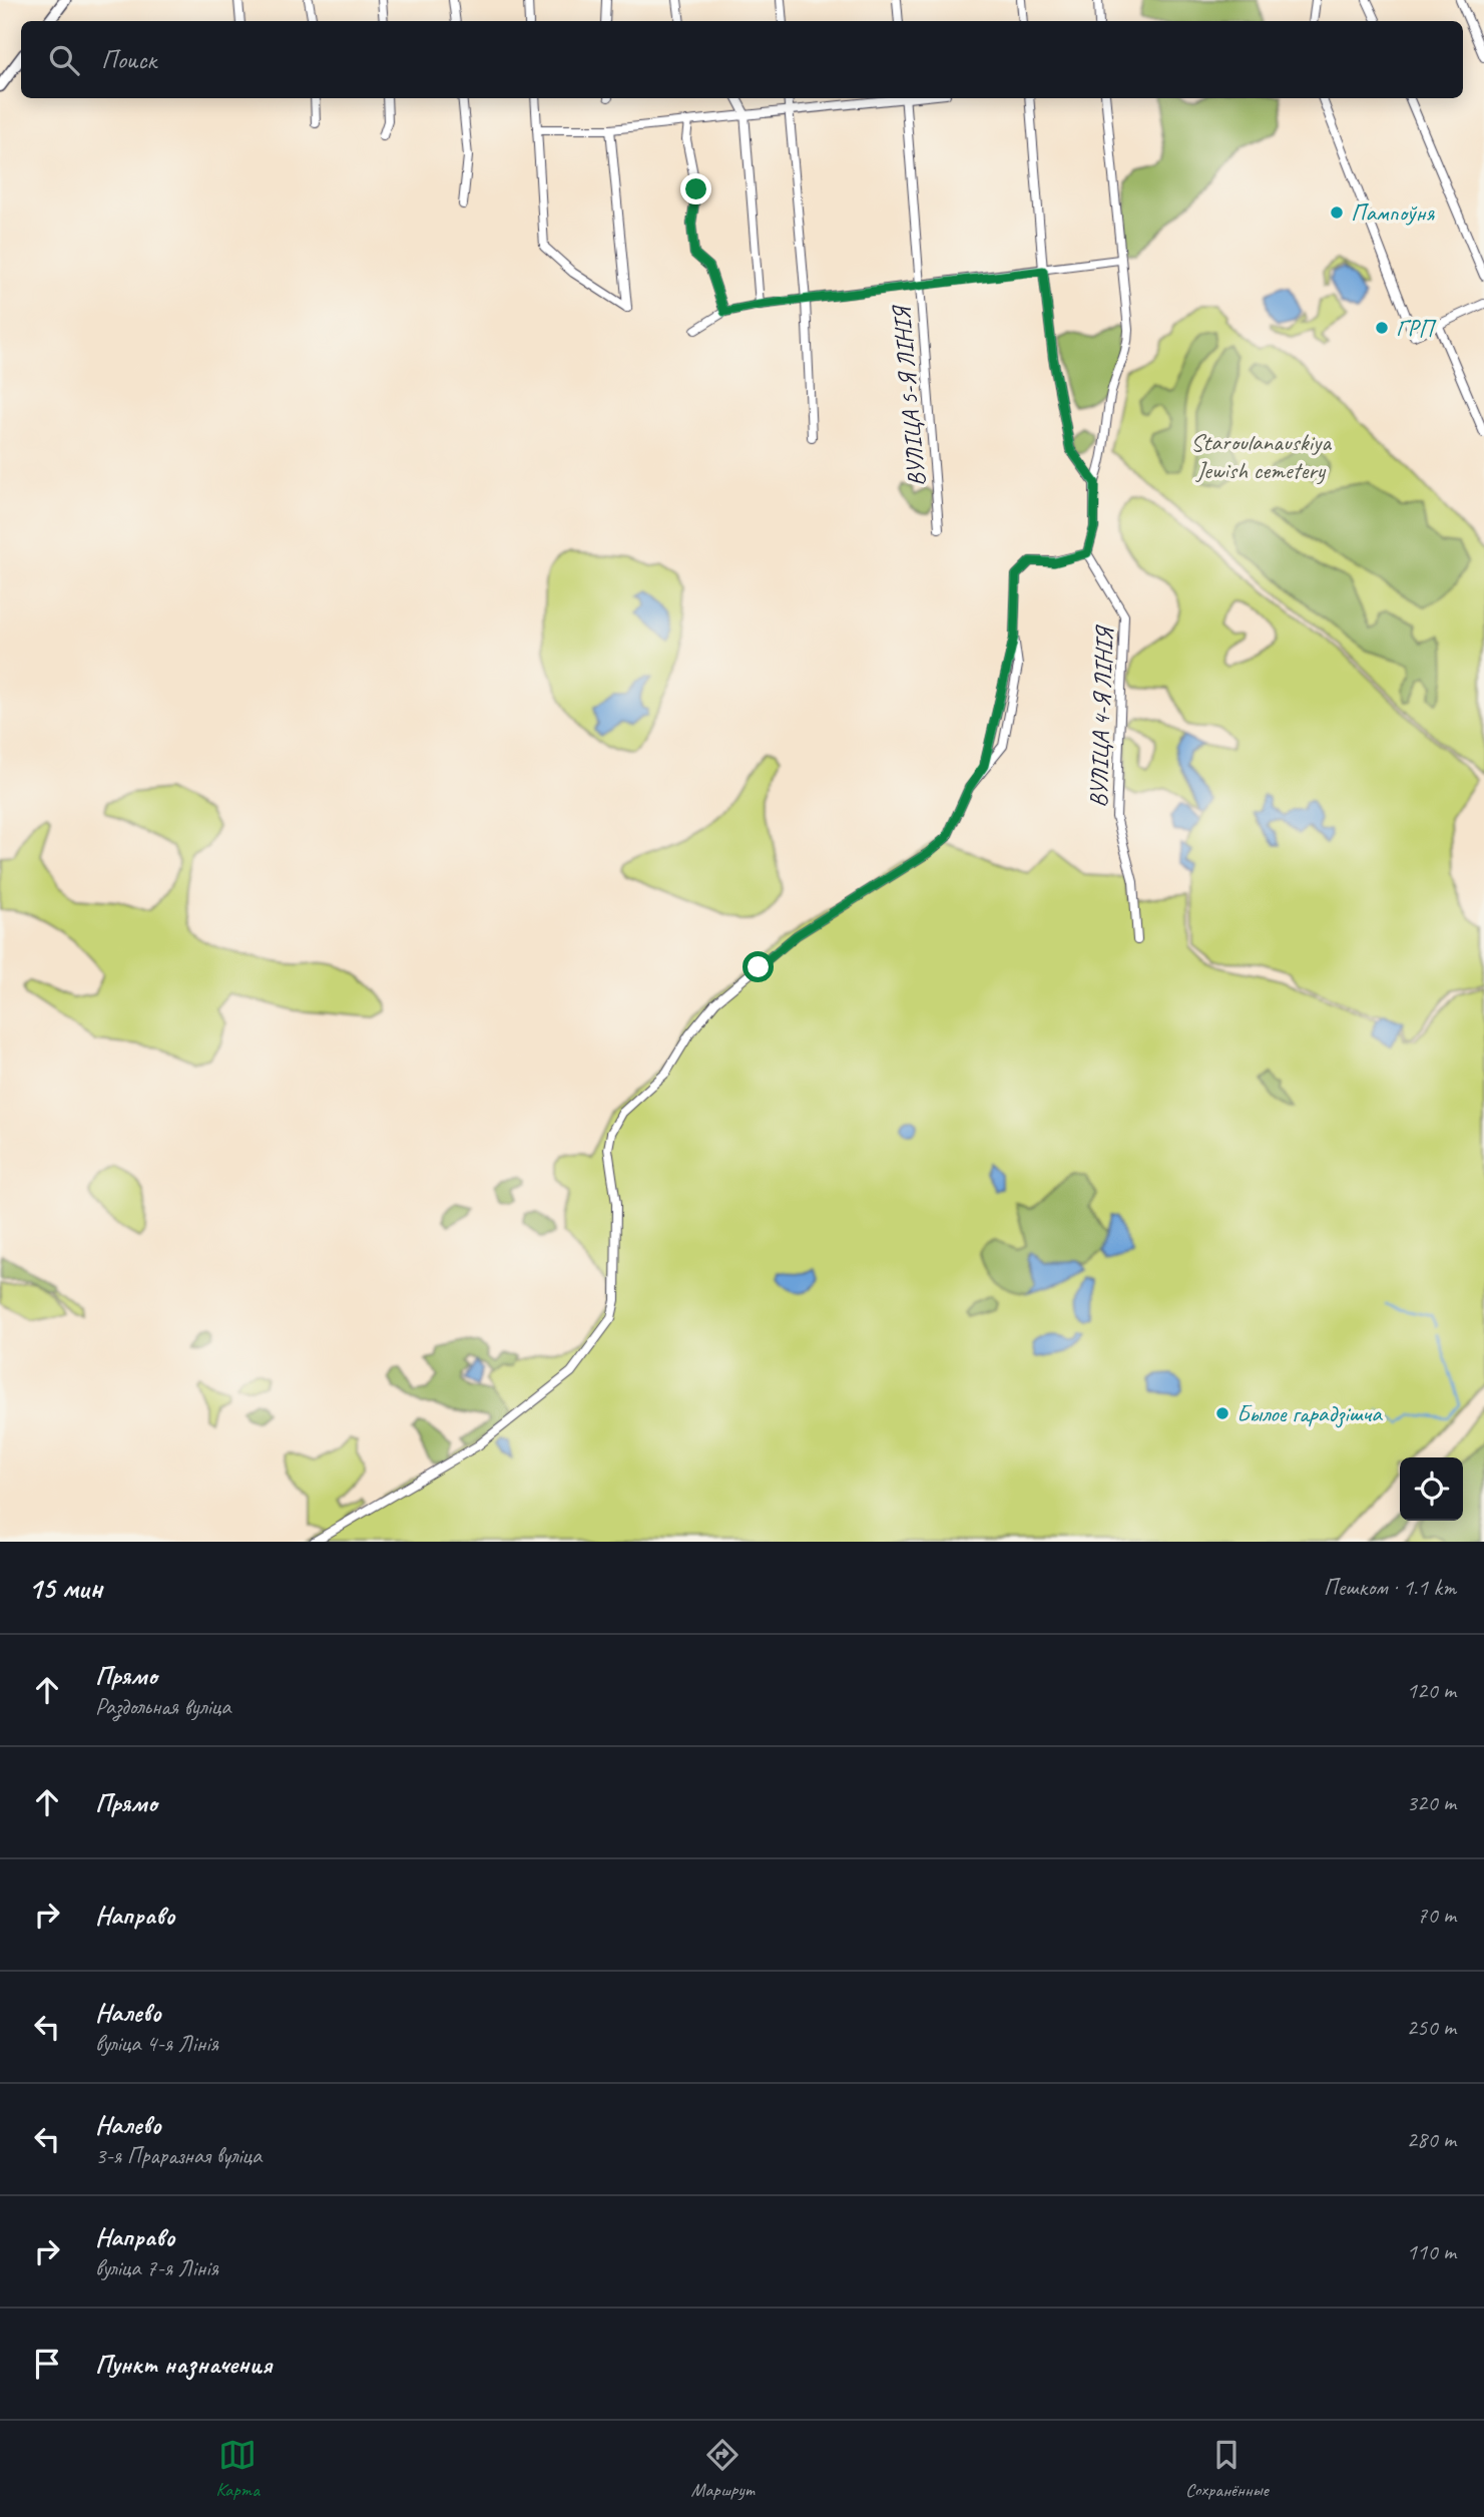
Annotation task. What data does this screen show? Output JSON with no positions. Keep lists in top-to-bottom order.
{
  "streets": {
    "street": ["ВУЛІЦА 5-Я ЛІНІЯ", "ВУЛІЦА 4-Я ЛІНІЯ"]
  },
  "parks": ["Staroulanauskiya Jewish cemetery"],
  "places": ["Пампоўня", "ГРП", "Былое гарадзішча"],
  "page": {
    "search": "Поиск",
    "heading": ["15 мин", "Пешком · 1.1 km"],
    "list": [
      ["Прямо", "Раздольная вуліца", "120 m"],
      ["Прямо", "320 m"],
      ["Направо", "70 m"],
      ["Налево", "вуліца 4-я Лінія", "250 m"],
      ["Налево", "3-я Праразная вуліца", "280 m"],
      ["Направо", "вуліца 7-я Лінія", "110 m"],
      "Пункт назначения"
    ],
    "nav": ["Карта", "Маршрут", "Сохранённые"]
  }
}
